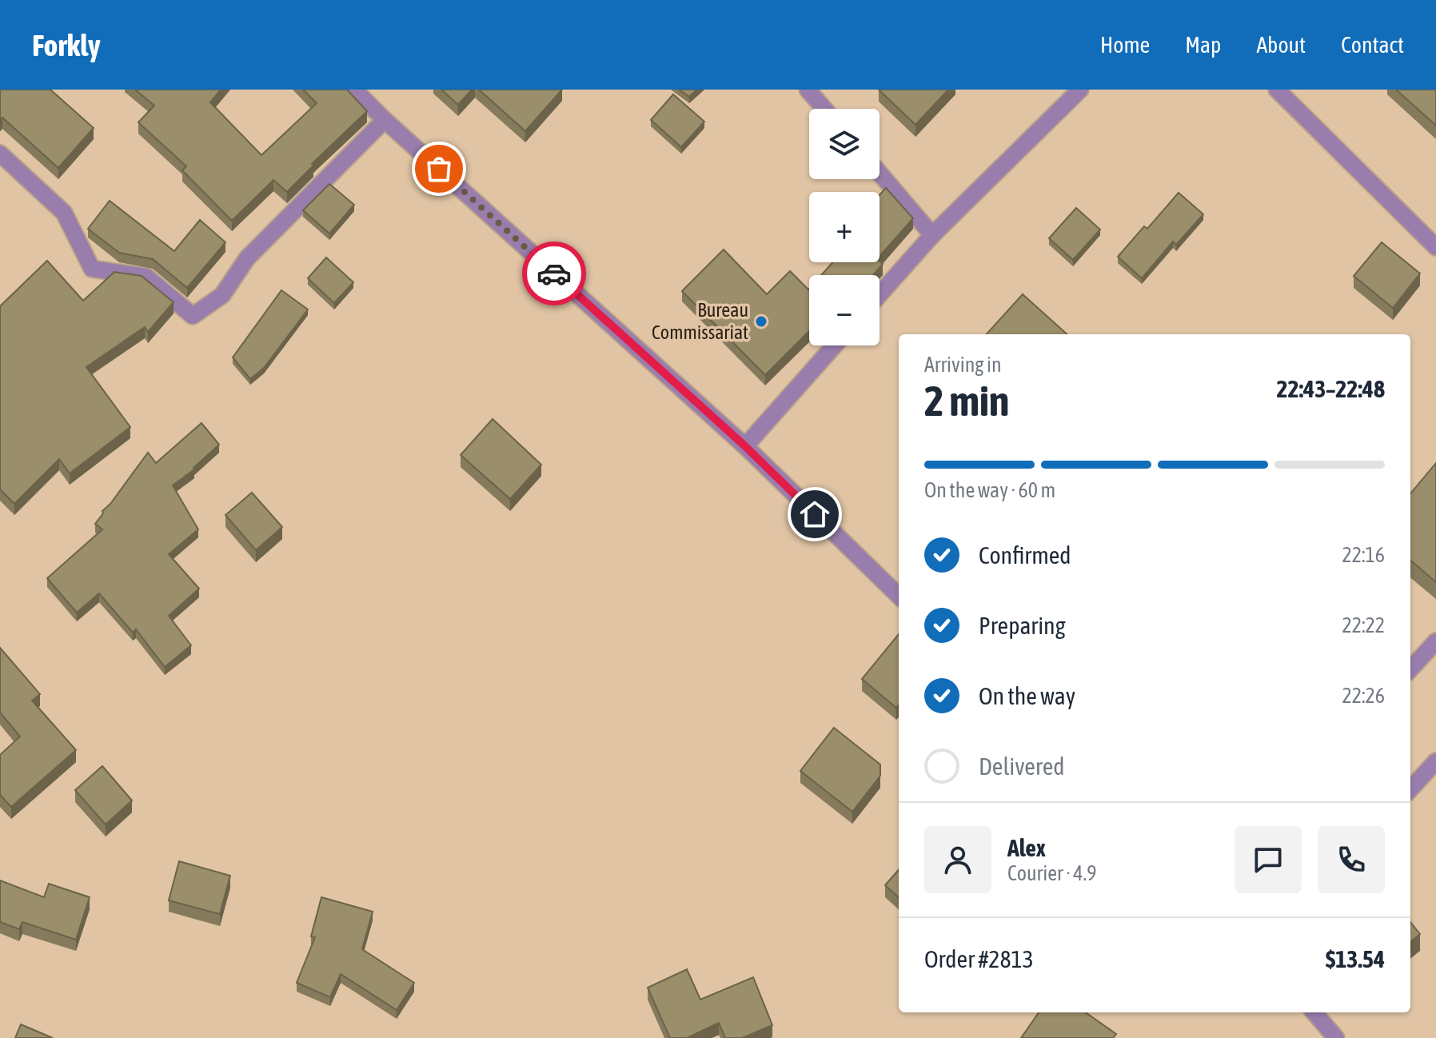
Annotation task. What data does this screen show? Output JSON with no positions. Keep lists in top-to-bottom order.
{
  "places": ["Bureau Commissariat"],
  "page": {
    "header": "Forkly",
    "nav": [
      "Home",
      "Map",
      "About",
      "Contact"
    ],
    "map_buttons": ["+", "−"],
    "heading": ["2 min", "Arriving in", "22:43–22:48"],
    "panel": [
      "Alex",
      "Courier · 4.9",
      "Order #2813",
      "$13.54"
    ],
    "bar": "On the way · 60 m",
    "list": [
      ["Confirmed", "22:16"],
      ["Preparing", "22:22"],
      ["On the way", "22:26"],
      "Delivered"
    ]
  }
}
